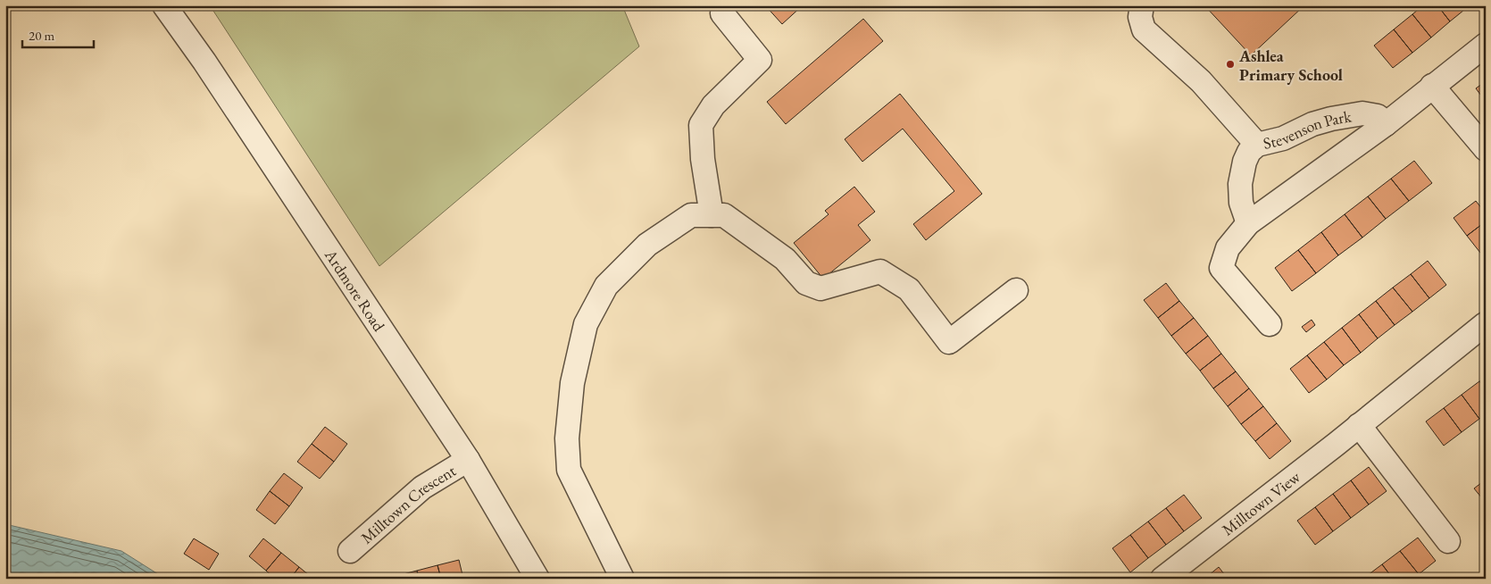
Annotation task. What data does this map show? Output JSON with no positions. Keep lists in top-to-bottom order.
{
  "streets": {
    "street": [
      "Stevenson Park",
      "Ardmore Road",
      "Milltown View",
      "Milltown Crescent"
    ]
  },
  "crossings": [
    ["Ardmore Road", "Milltown Crescent"]
  ],
  "places": ["Ashlea Primary School"],
  "scale_bar": "20 m"
}
